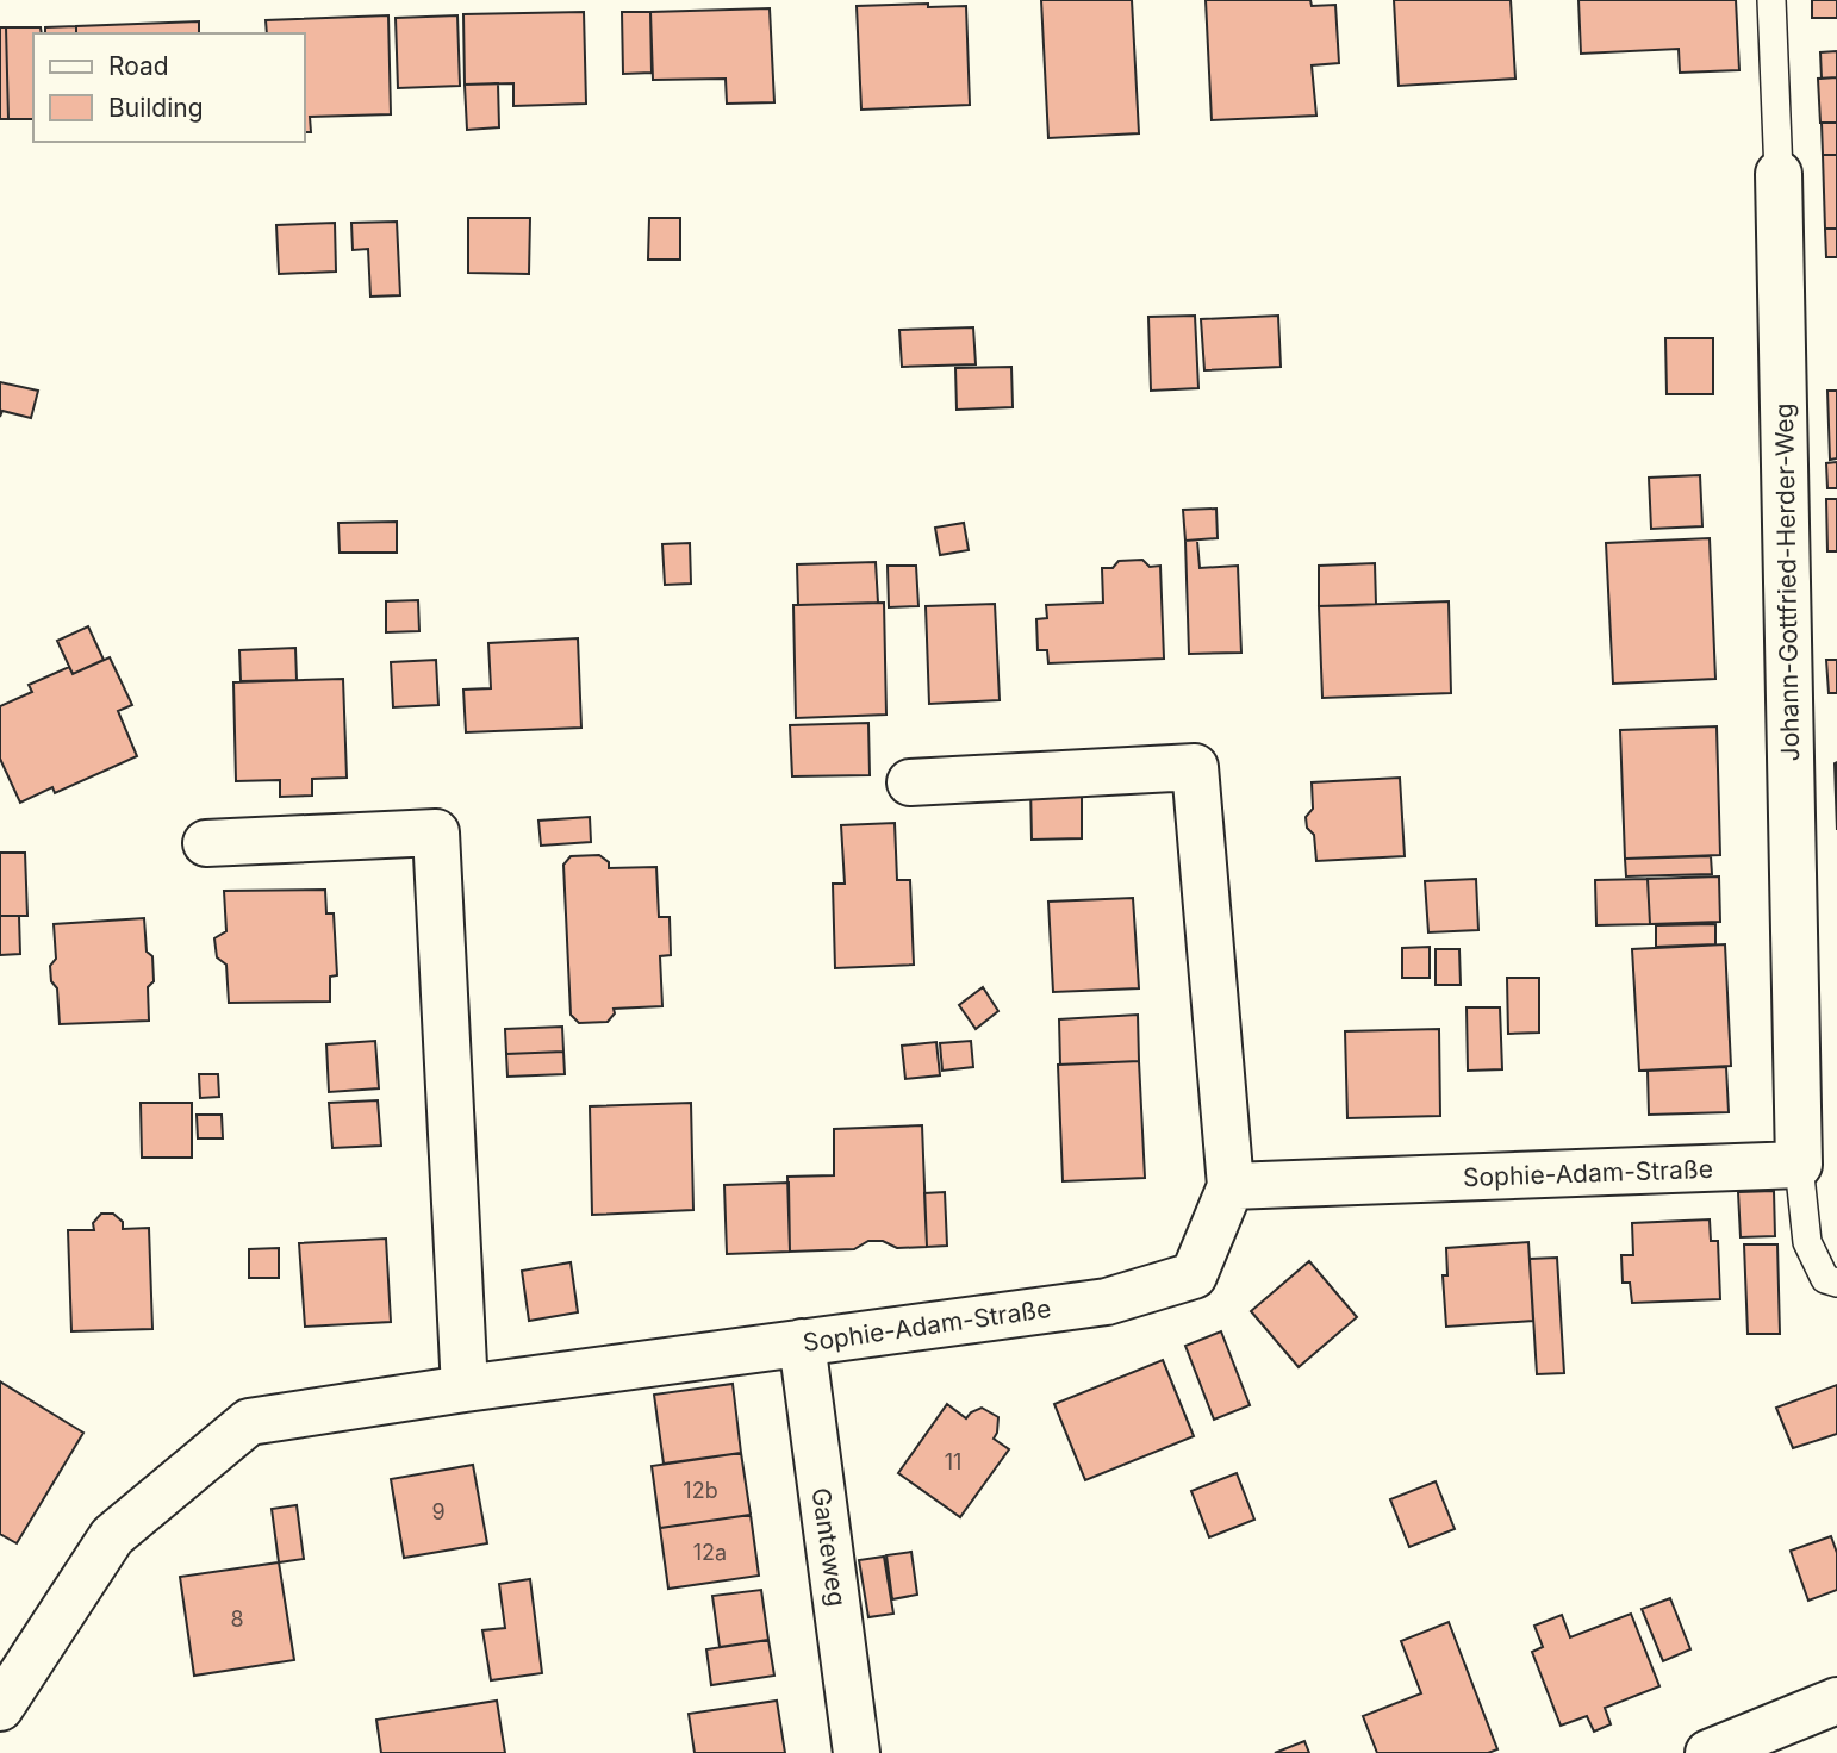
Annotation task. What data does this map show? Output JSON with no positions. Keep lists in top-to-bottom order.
{
  "streets": {
    "street": ["Johann-Gottfried-Herder-Weg", "Sophie-Adam-Straße", "Ganteweg"]
  },
  "crossings": [
    ["Johann-Gottfried-Herder-Weg", "Sophie-Adam-Straße"],
    ["Sophie-Adam-Straße", "Ganteweg"]
  ],
  "house_numbers": [
    "11",
    "12b",
    "9",
    "12a",
    "8"
  ],
  "legend": ["Road", "Building"]
}
